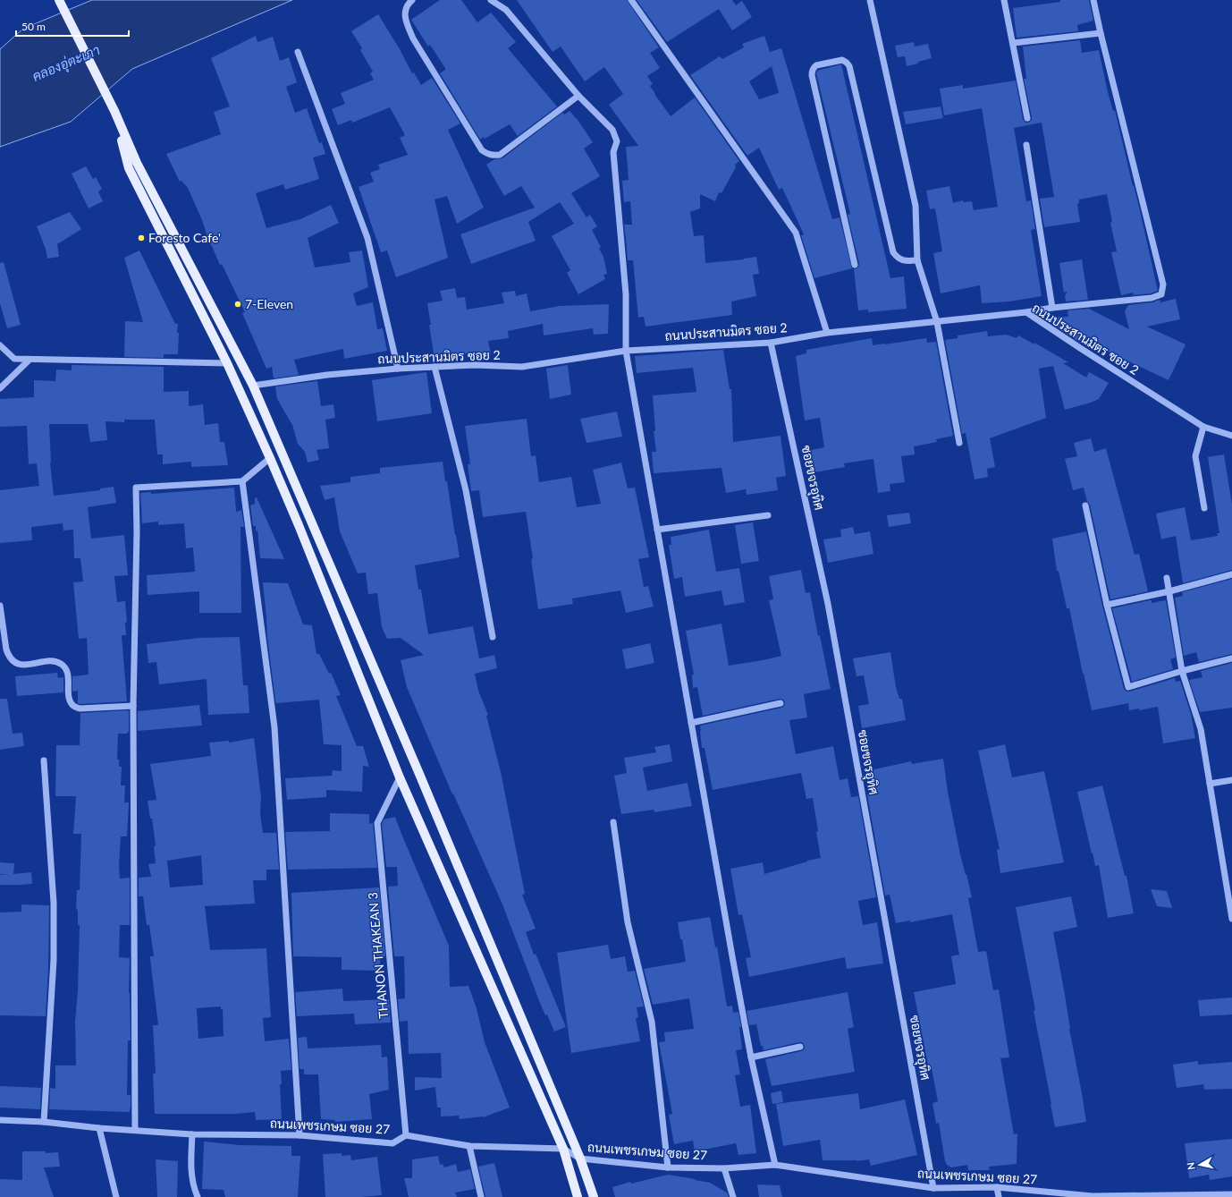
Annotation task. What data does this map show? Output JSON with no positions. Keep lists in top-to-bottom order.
{
  "streets": {
    "street": [
      "ถนนประสานมิตร ซอย 2",
      "ซอยขจรอุทิศ",
      "THANON THAKEAN 3",
      "ถนนเพชรเกษม ซอย 27"
    ]
  },
  "crossings": [
    ["ถนนประสานมิตร ซอย 2", "ซอยขจรอุทิศ"],
    ["ซอยขจรอุทิศ", "ถนนเพชรเกษม ซอย 27"],
    ["THANON THAKEAN 3", "ถนนเพชรเกษม ซอย 27"]
  ],
  "water": ["คลองอุ่ตะเภา"],
  "places": ["Foresto Cafe'", "7-Eleven"],
  "scale_bar": "50 m",
  "north": "left"
}
